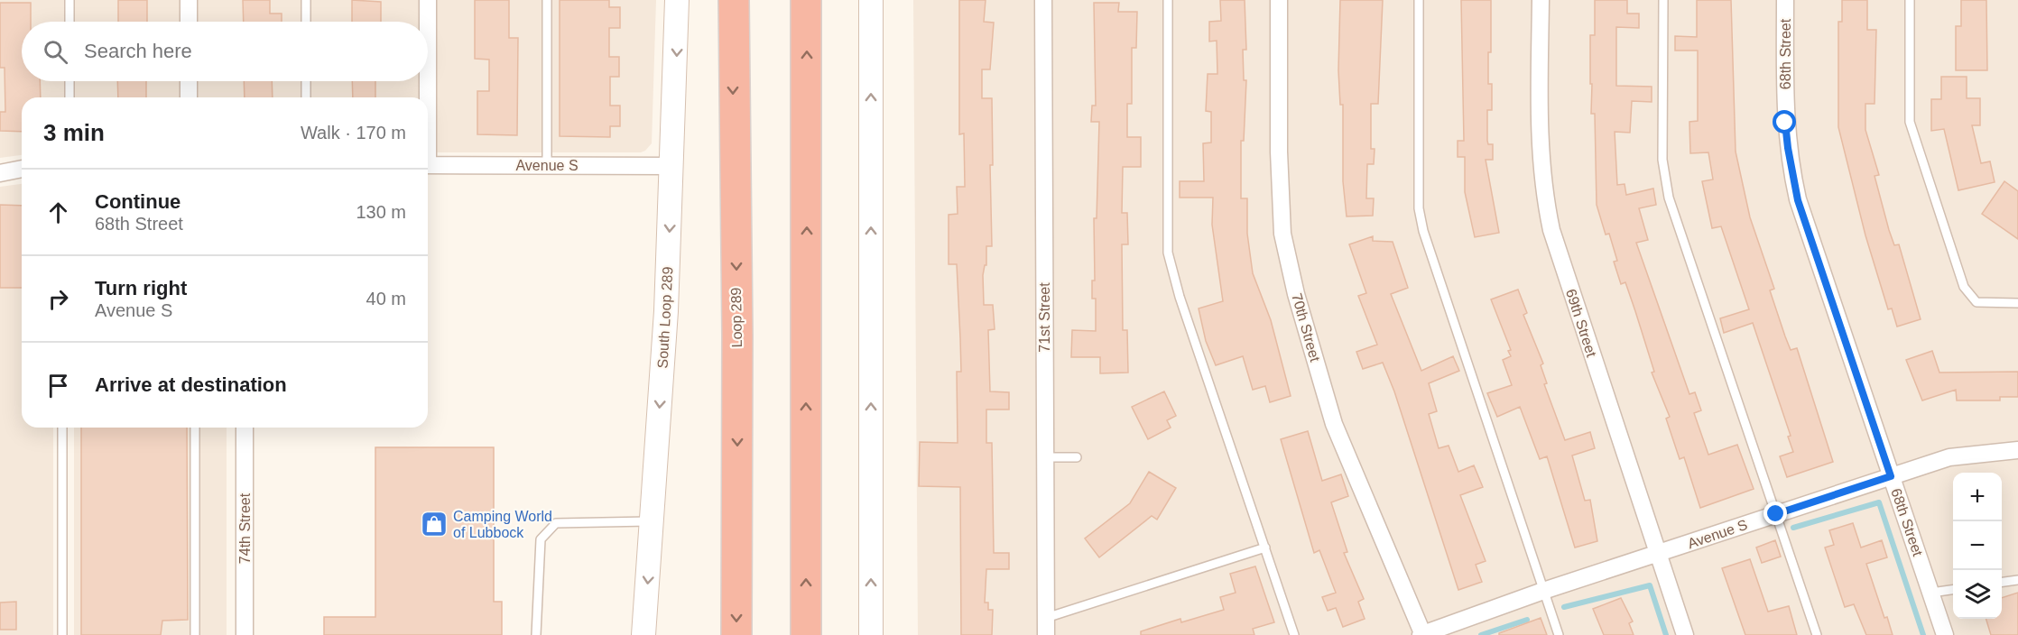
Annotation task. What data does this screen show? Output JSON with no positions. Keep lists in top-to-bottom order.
{
  "streets": {
    "highway": ["Loop 289"],
    "main road": ["South Loop 289"],
    "street": [
      "68th Street",
      "Avenue S",
      "71st Street",
      "69th Street",
      "70th Street",
      "74th Street"
    ]
  },
  "crossings": [
    ["68th Street", "Avenue S"],
    ["Avenue S", "South Loop 289"],
    ["Avenue S", "69th Street"],
    ["Avenue S", "70th Street"]
  ],
  "places": {
    "shop": ["Camping World of Lubbock"]
  },
  "page": {
    "search": "Search here",
    "heading": ["3 min", "Walk · 170 m"],
    "list": [
      ["Continue", "68th Street", "130 m"],
      ["Turn right", "Avenue S", "40 m"],
      "Arrive at destination"
    ],
    "map_buttons": ["+", "−"]
  }
}
